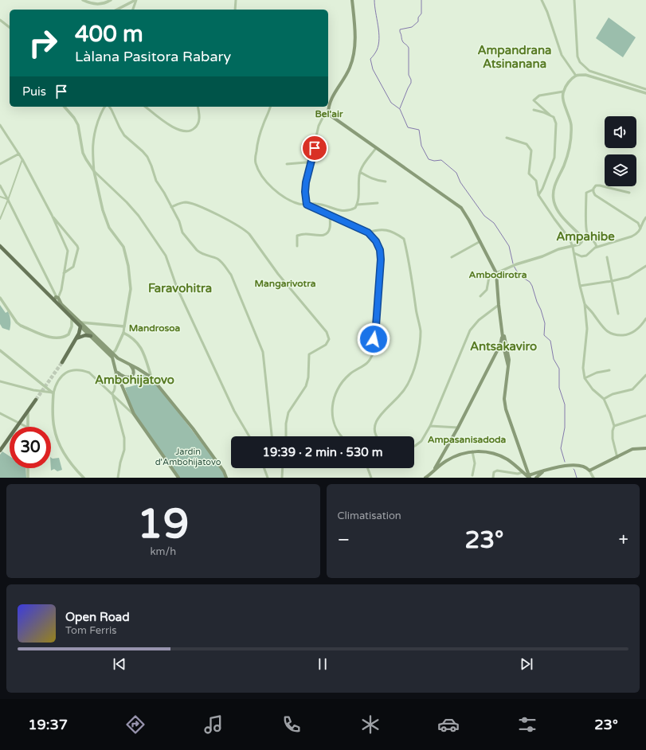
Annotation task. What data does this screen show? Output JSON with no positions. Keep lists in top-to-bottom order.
{
  "districts": [
    "Ampandrana Atsinanana",
    "Bel'air",
    "Ampahibe",
    "Ambodirotra",
    "Mangarivotra",
    "Faravohitra",
    "Mandrosoa",
    "Antsakaviro",
    "Ambohijatovo",
    "Ampasanisadoda"
  ],
  "parks": ["Jardin d'Ambohijatovo"],
  "page": {
    "turn": ["400 m", "Làlana Pasitora Rabary"],
    "then": "Puis",
    "limit": "30",
    "trip": "19:39 · 2 min · 530 m",
    "tile": [
      ["19", "km/h"],
      "Climatisation"
    ],
    "heat": ["−", "23°", "+"],
    "song": ["Open Road", "Tom Ferris"],
    "tabs": ["19:37", "23°"]
  }
}
